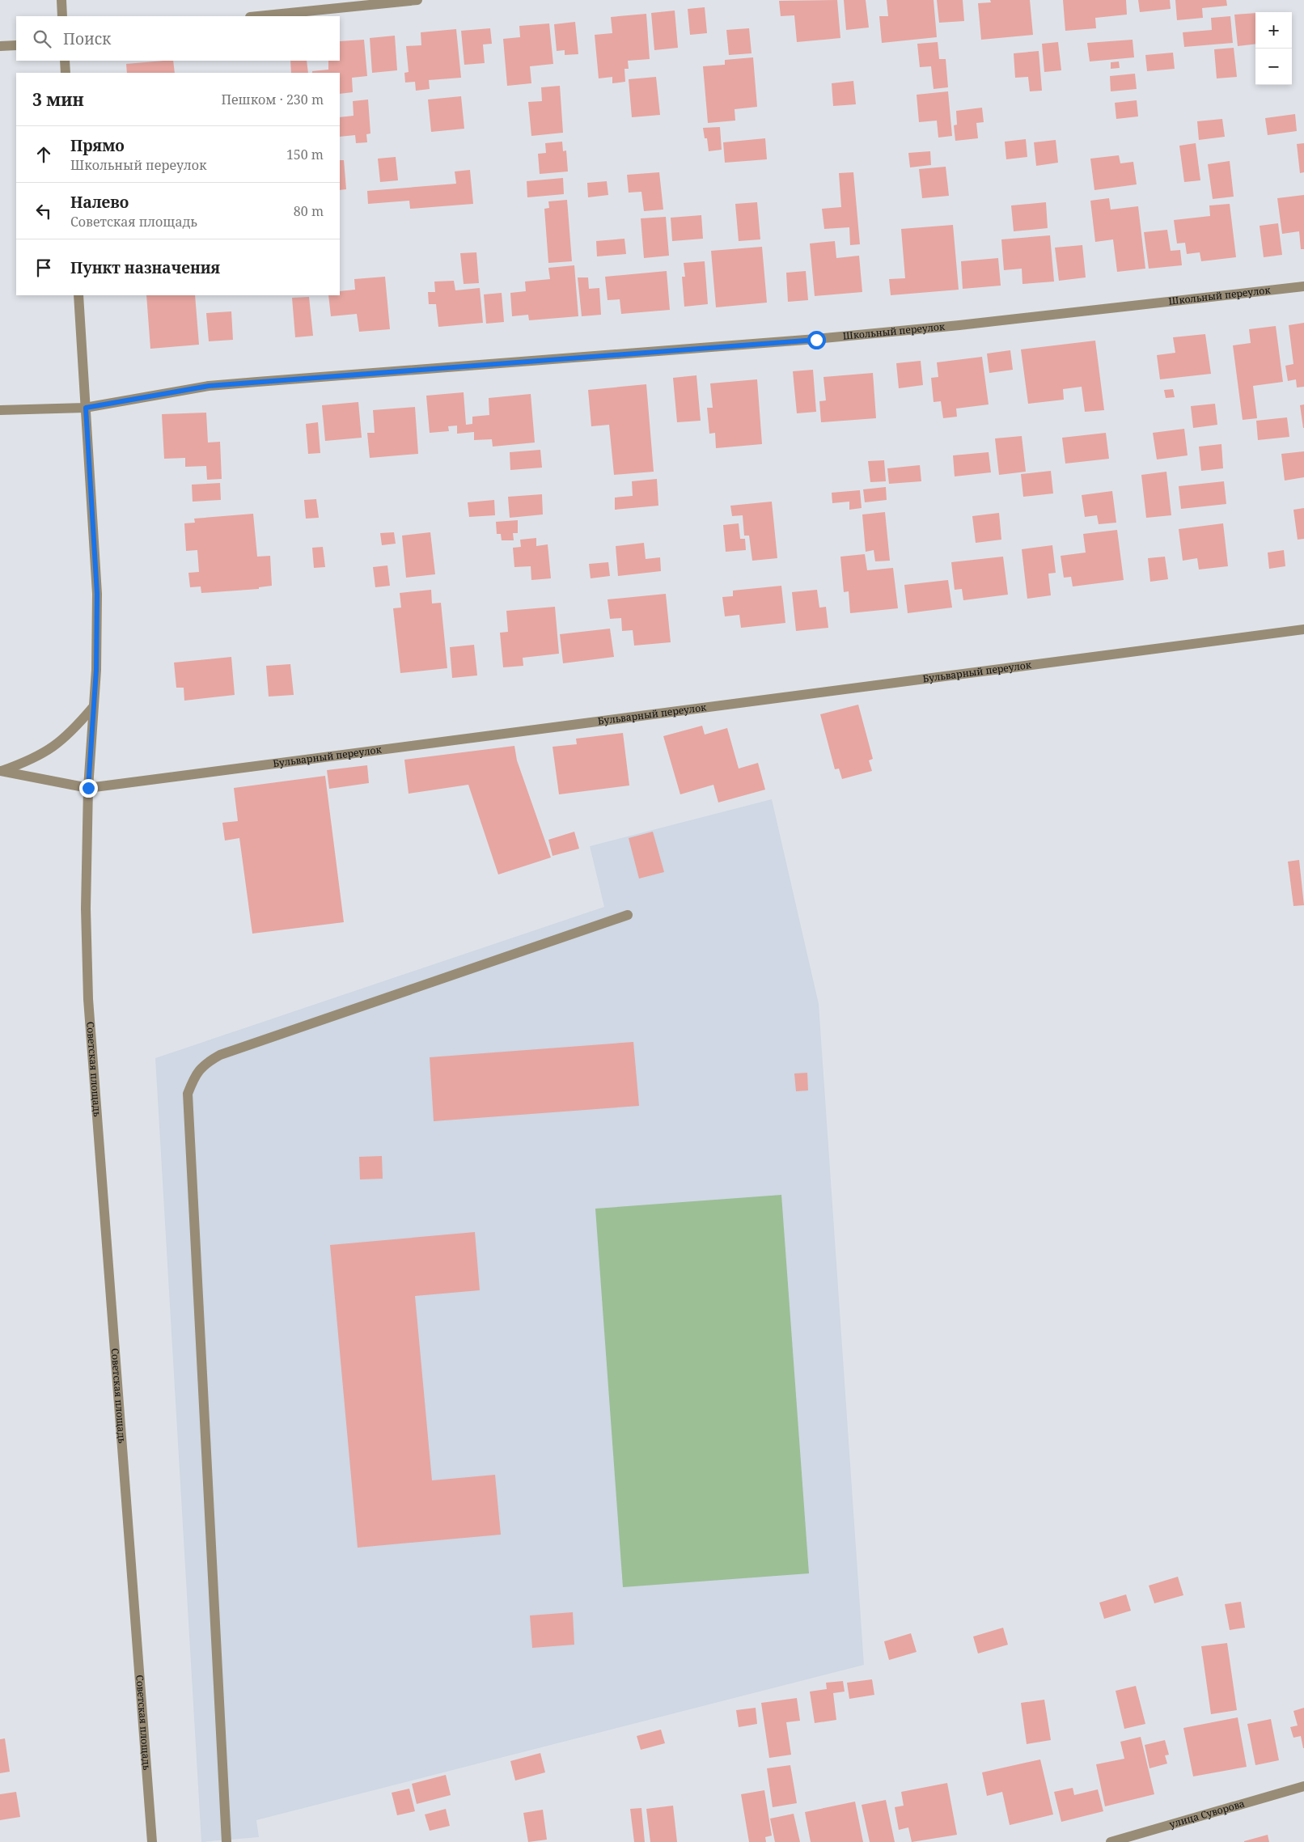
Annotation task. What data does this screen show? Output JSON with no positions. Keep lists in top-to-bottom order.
{
  "streets": {
    "street": [
      "Школьный переулок",
      "Бульварный переулок",
      "Советская площадь",
      "улица Суворова"
    ]
  },
  "crossings": [
    ["Школьный переулок", "Советская площадь"],
    ["Бульварный переулок", "Советская площадь"]
  ],
  "page": {
    "map_buttons": ["+", "−"],
    "search": "Поиск",
    "heading": ["3 мин", "Пешком · 230 m"],
    "list": [
      ["Прямо", "Школьный переулок", "150 m"],
      ["Налево", "Советская площадь", "80 m"],
      "Пункт назначения"
    ]
  }
}
